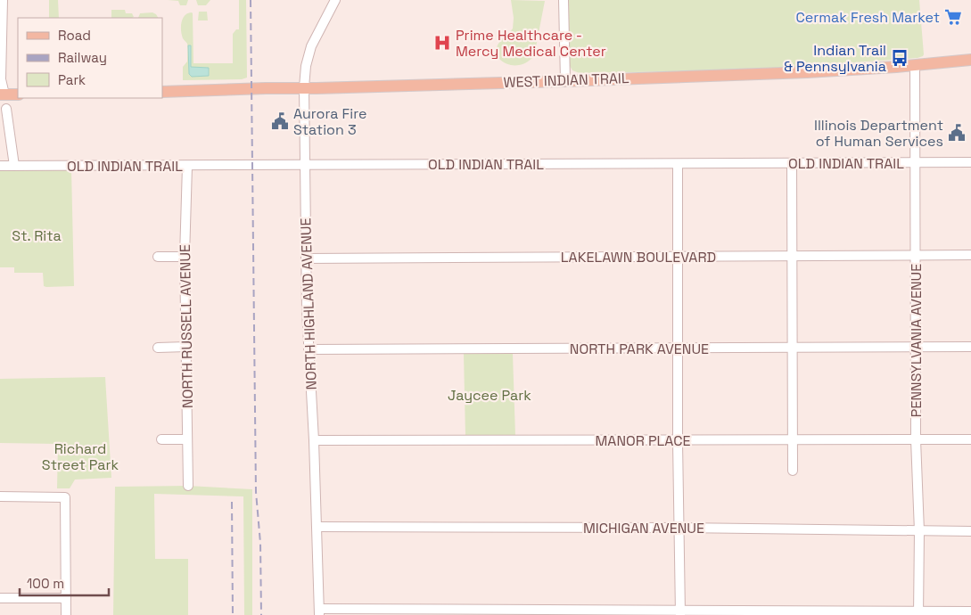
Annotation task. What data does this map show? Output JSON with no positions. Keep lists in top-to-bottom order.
{
  "streets": {
    "main road": ["WEST INDIAN TRAIL"],
    "street": [
      "OLD INDIAN TRAIL",
      "LAKELAWN BOULEVARD",
      "NORTH HIGHLAND AVENUE",
      "NORTH RUSSELL AVENUE",
      "PENNSYLVANIA AVENUE",
      "NORTH PARK AVENUE",
      "MANOR PLACE",
      "MICHIGAN AVENUE"
    ]
  },
  "crossings": [
    ["WEST INDIAN TRAIL", "NORTH HIGHLAND AVENUE"],
    ["WEST INDIAN TRAIL", "PENNSYLVANIA AVENUE"],
    ["OLD INDIAN TRAIL", "NORTH HIGHLAND AVENUE"],
    ["OLD INDIAN TRAIL", "NORTH RUSSELL AVENUE"],
    ["OLD INDIAN TRAIL", "PENNSYLVANIA AVENUE"],
    ["LAKELAWN BOULEVARD", "NORTH HIGHLAND AVENUE"],
    ["LAKELAWN BOULEVARD", "PENNSYLVANIA AVENUE"],
    ["NORTH HIGHLAND AVENUE", "NORTH PARK AVENUE"],
    ["NORTH HIGHLAND AVENUE", "MANOR PLACE"],
    ["NORTH HIGHLAND AVENUE", "MICHIGAN AVENUE"],
    ["PENNSYLVANIA AVENUE", "NORTH PARK AVENUE"],
    ["PENNSYLVANIA AVENUE", "MANOR PLACE"],
    ["PENNSYLVANIA AVENUE", "MICHIGAN AVENUE"]
  ],
  "parks": ["St. Rita", "Jaycee Park", "Richard Street Park"],
  "places": {
    "supermarket": ["Cermak Fresh Market"],
    "hospital": ["Prime Healthcare - Mercy Medical Center"],
    "bus stop": ["Indian Trail & Pennsylvania"],
    "public building": ["Aurora Fire Station 3", "Illinois Department of Human Services"]
  },
  "legend": ["Road", "Railway", "Park"],
  "scale_bar": "100 m"
}
